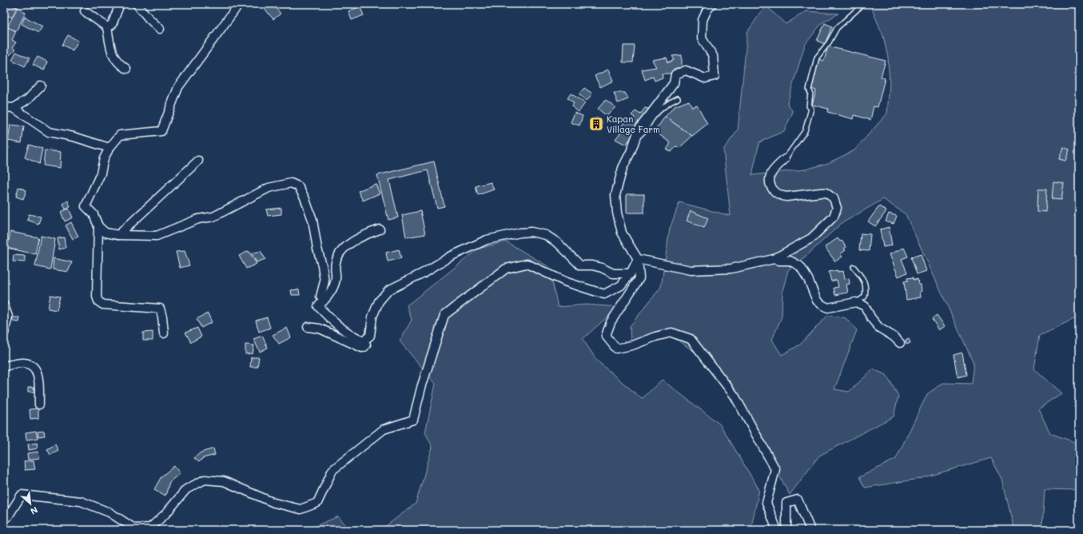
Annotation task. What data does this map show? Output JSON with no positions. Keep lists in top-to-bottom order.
{
  "places": {
    "building": ["Kapan Village Farm"]
  },
  "north": "bottom right"
}
